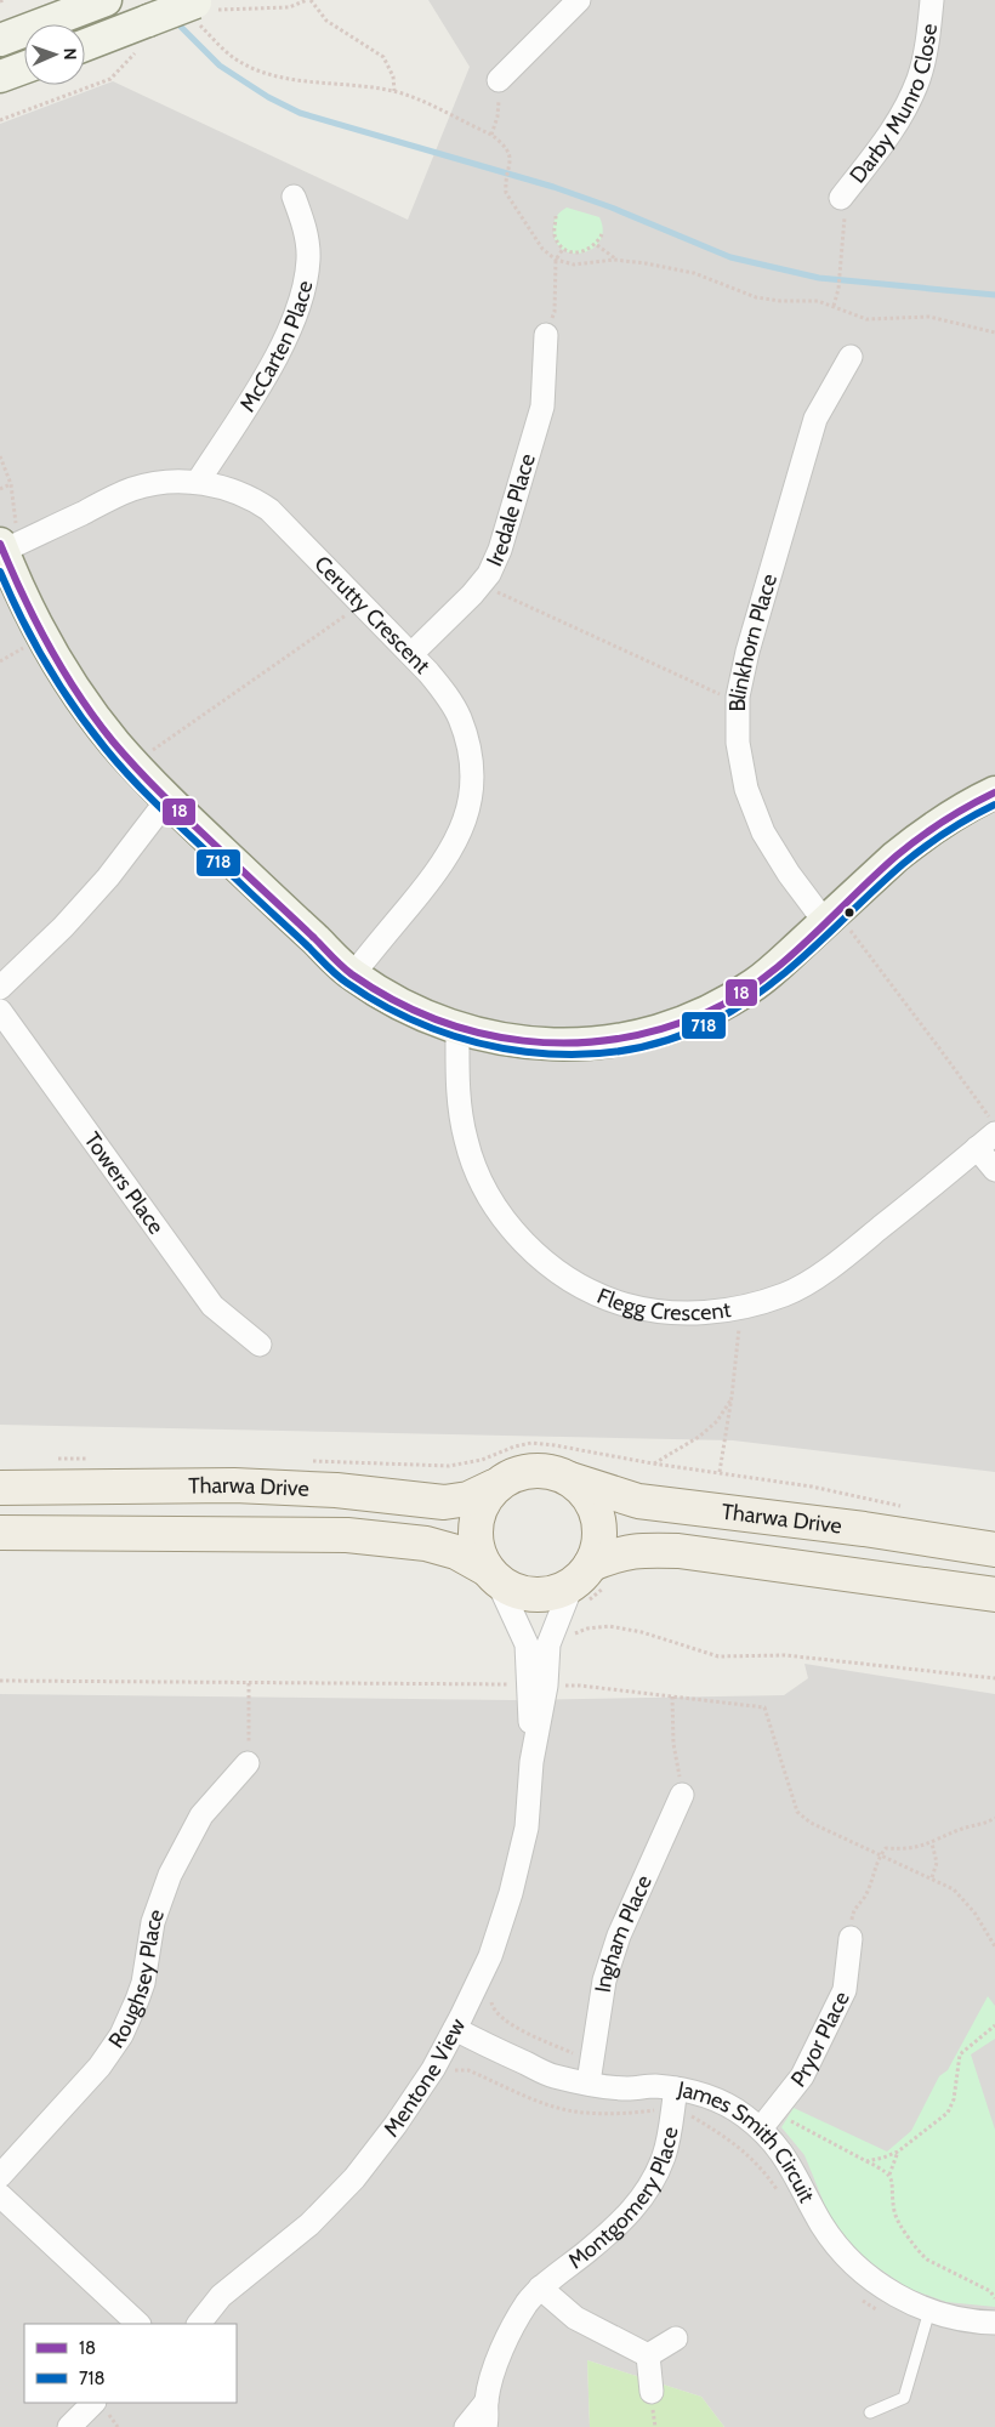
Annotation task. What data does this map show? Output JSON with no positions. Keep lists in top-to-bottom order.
{
  "streets": {
    "main road": ["Tharwa Drive"],
    "street": [
      "Darby Munro Close",
      "McCarten Place",
      "Iredale Place",
      "Cerutty Crescent",
      "Blinkhorn Place",
      "Towers Place",
      "Flegg Crescent",
      "Ingham Place",
      "Roughsey Place",
      "Pryor Place",
      "Mentone View",
      "James Smith Circuit",
      "Montgomery Place"
    ]
  },
  "crossings": [
    ["McCarten Place", "Cerutty Crescent"],
    ["Iredale Place", "Cerutty Crescent"],
    ["Tharwa Drive", "Mentone View"],
    ["Ingham Place", "James Smith Circuit"],
    ["Pryor Place", "James Smith Circuit"],
    ["Mentone View", "James Smith Circuit"],
    ["James Smith Circuit", "Montgomery Place"]
  ],
  "lines": ["transit line 18", "transit line 718"],
  "legend": ["18", "718"],
  "north": "right"
}
